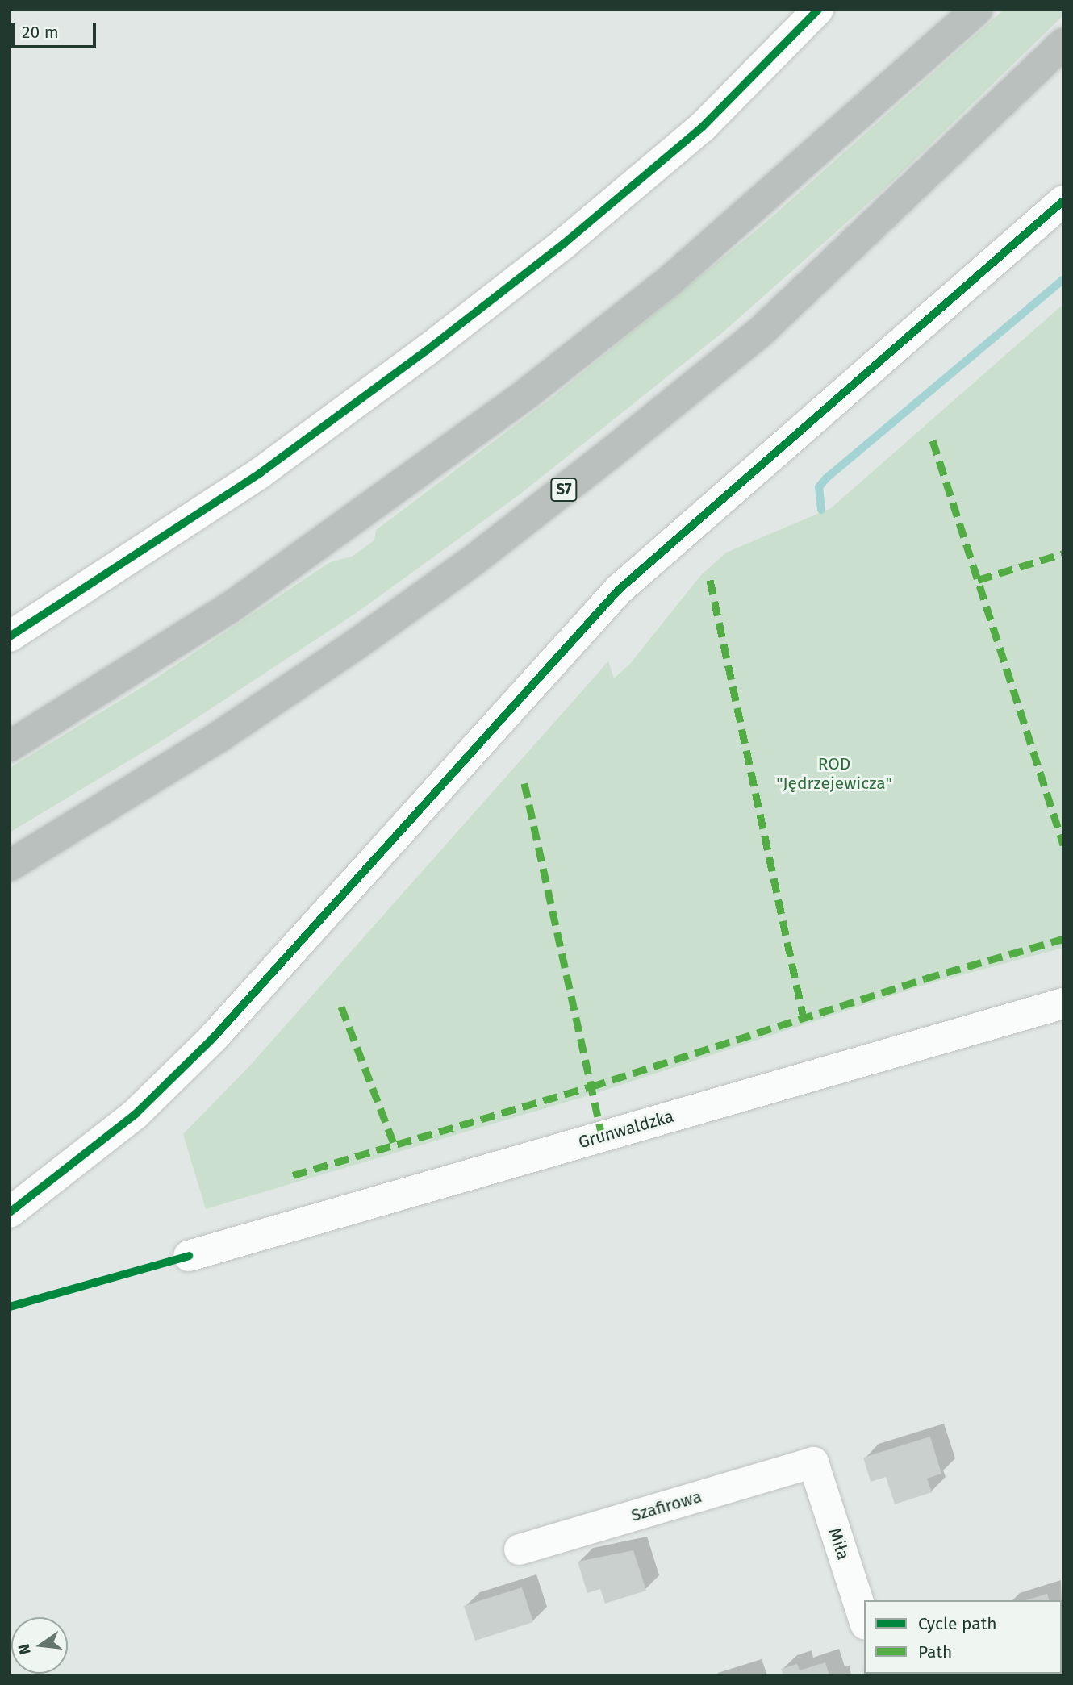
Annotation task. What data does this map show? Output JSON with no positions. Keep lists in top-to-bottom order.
{
  "streets": {
    "highway": ["S7"],
    "street": ["Grunwaldzka", "Szafirowa", "Miła"]
  },
  "crossings": [
    ["Szafirowa", "Miła"]
  ],
  "parks": ["ROD \"Jędrzejewicza\""],
  "legend": ["Cycle path", "Path"],
  "scale_bar": "20 m",
  "north": "left"
}
